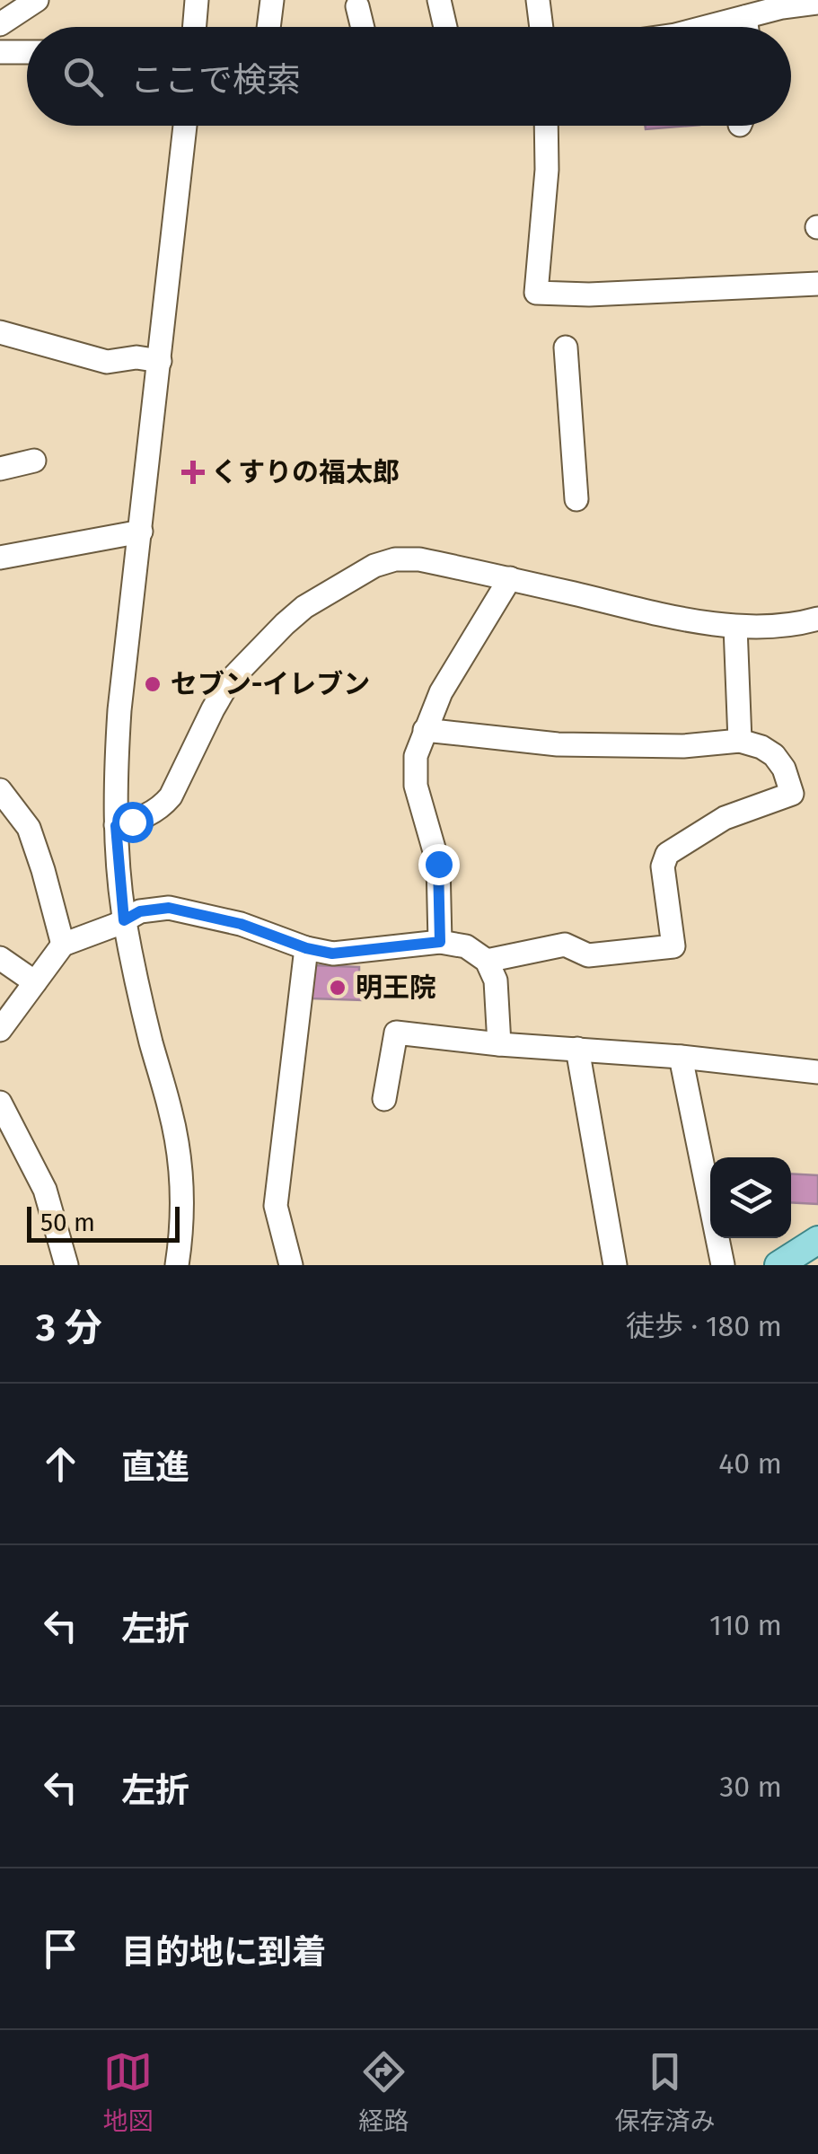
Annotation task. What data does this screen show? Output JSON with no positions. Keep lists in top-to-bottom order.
{
  "places": {
    "health": ["くすりの福太郎"],
    "other": ["セブン-イレブン", "明王院"]
  },
  "scale_bar": "50 m",
  "page": {
    "search": "ここで検索",
    "scale": "50 m",
    "heading": ["3 分", "徒歩 · 180 m"],
    "list": [
      ["直進", "40 m"],
      ["左折", "110 m"],
      ["左折", "30 m"],
      "目的地に到着"
    ],
    "nav": ["地図", "経路", "保存済み"]
  }
}
